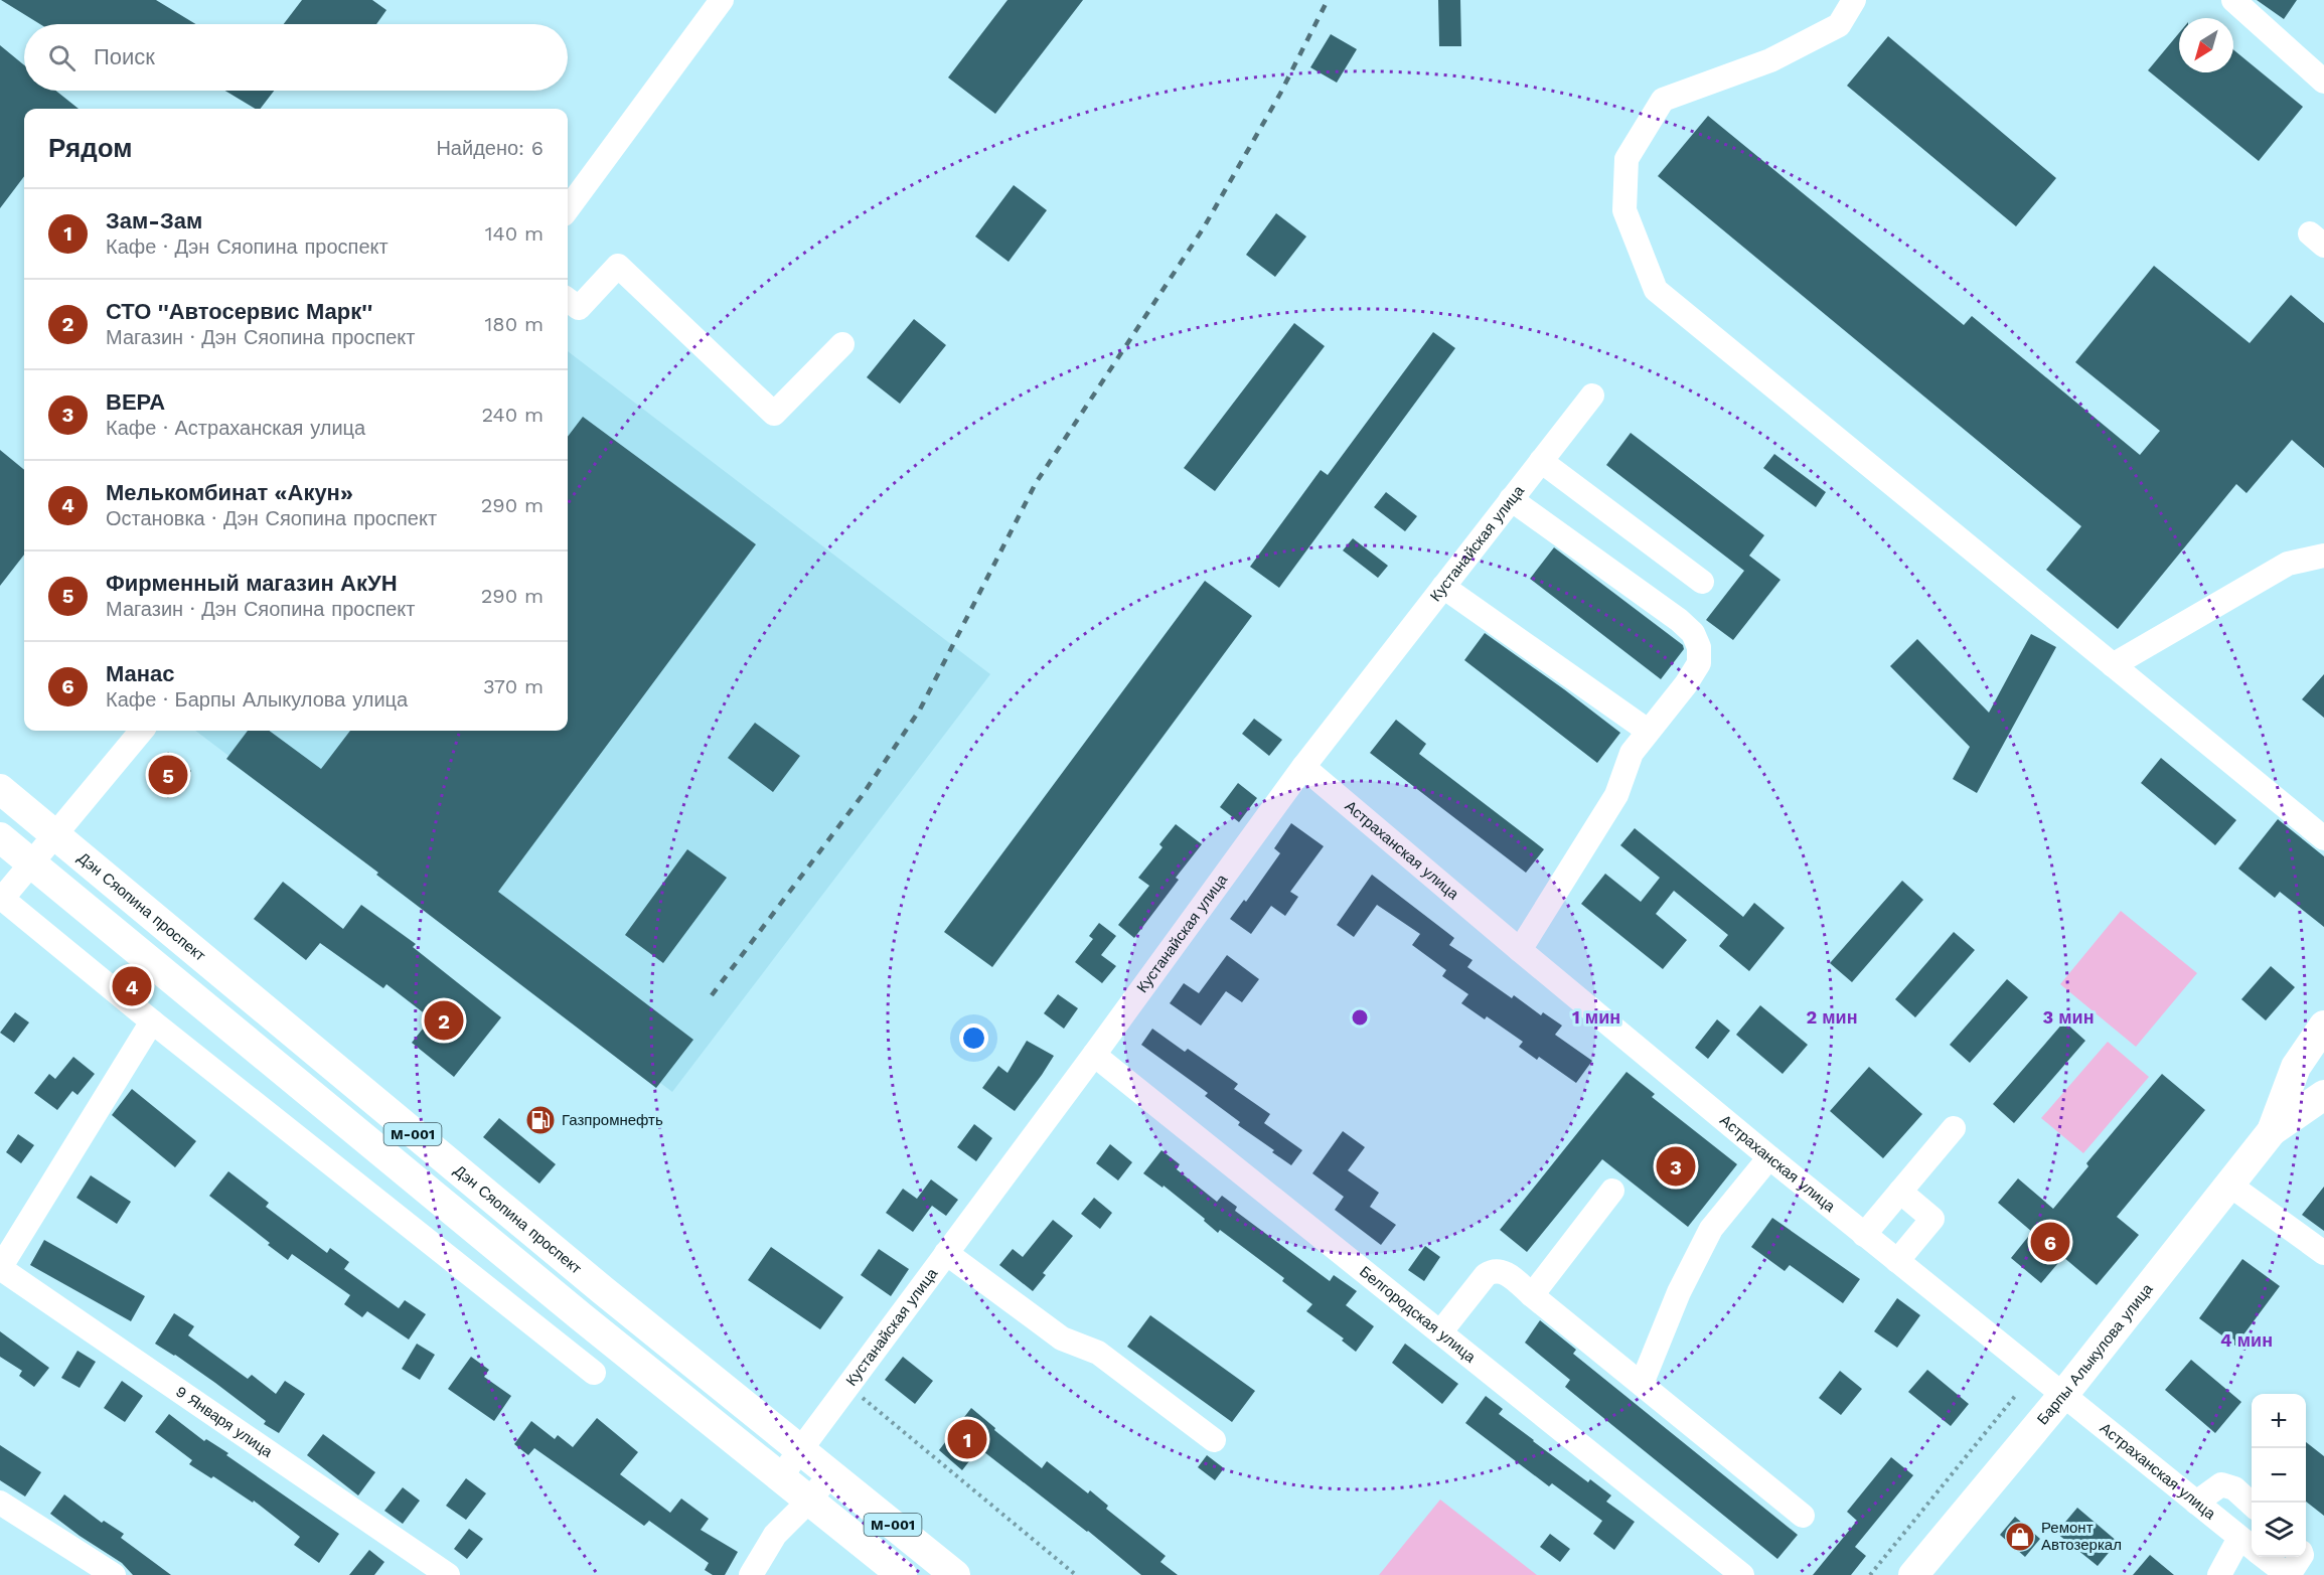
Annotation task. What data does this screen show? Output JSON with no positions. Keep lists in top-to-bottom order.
{
  "streets": {
    "main road": ["Дэн Сяопина проспект", "M-001", "Барпы Алыкулова улица"],
    "street": [
      "Кустанайская улица",
      "Астраханская улица",
      "Белгородская улица",
      "9 Января улица"
    ]
  },
  "crossings": [
    ["Кустанайская улица", "Астраханская улица"],
    ["Кустанайская улица", "Дэн Сяопина проспект"],
    ["Кустанайская улица", "M-001"],
    ["Кустанайская улица", "Белгородская улица"],
    ["Астраханская улица", "Барпы Алыкулова улица"]
  ],
  "places": {
    "fuel station": ["Газпромнефть"],
    "shop": ["Ремонт Автозеркал"]
  },
  "north": "bottom left",
  "page": {
    "search": "Поиск",
    "heading": ["Рядом", "Найдено: 6"],
    "list": [
      {
        "mark": "1",
        "name": "Зам-Зам",
        "note": "Кафе · Дэн Сяопина проспект",
        "value": "140 m"
      },
      {
        "mark": "2",
        "name": "СТО ''Автосервис Марк''",
        "note": "Магазин · Дэн Сяопина проспект",
        "value": "180 m"
      },
      {
        "mark": "3",
        "name": "ВЕРА",
        "note": "Кафе · Астраханская улица",
        "value": "240 m"
      },
      {
        "mark": "4",
        "name": "Мелькомбинат «Акун»",
        "note": "Остановка · Дэн Сяопина проспект",
        "value": "290 m"
      },
      {
        "mark": "5",
        "name": "Фирменный магазин АкУН",
        "note": "Магазин · Дэн Сяопина проспект",
        "value": "290 m"
      },
      {
        "mark": "6",
        "name": "Манас",
        "note": "Кафе · Барпы Алыкулова улица",
        "value": "370 m"
      }
    ],
    "pins": [
      "5",
      "4",
      "2",
      "3",
      "6",
      "1"
    ],
    "map_buttons": ["+", "−"]
  },
  "rings": [
    "1 мин",
    "2 мин",
    "3 мин",
    "4 мин"
  ]
}
